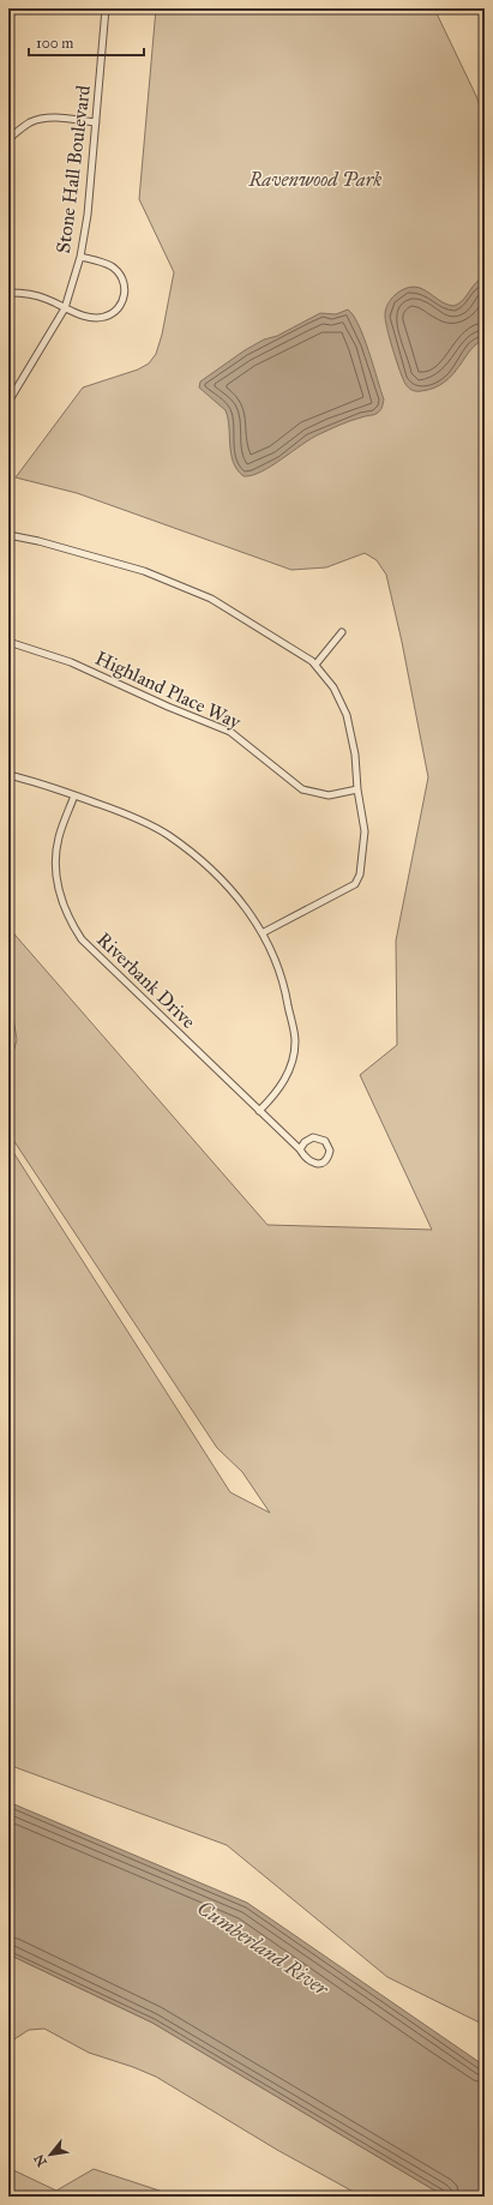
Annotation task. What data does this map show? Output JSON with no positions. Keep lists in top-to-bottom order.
{
  "streets": {
    "street": ["Stone Hall Boulevard", "Highland Place Way", "Riverbank Drive"]
  },
  "water": ["Cumberland River"],
  "parks": ["Ravenwood Park"],
  "scale_bar": "100 m",
  "north": "bottom left"
}
